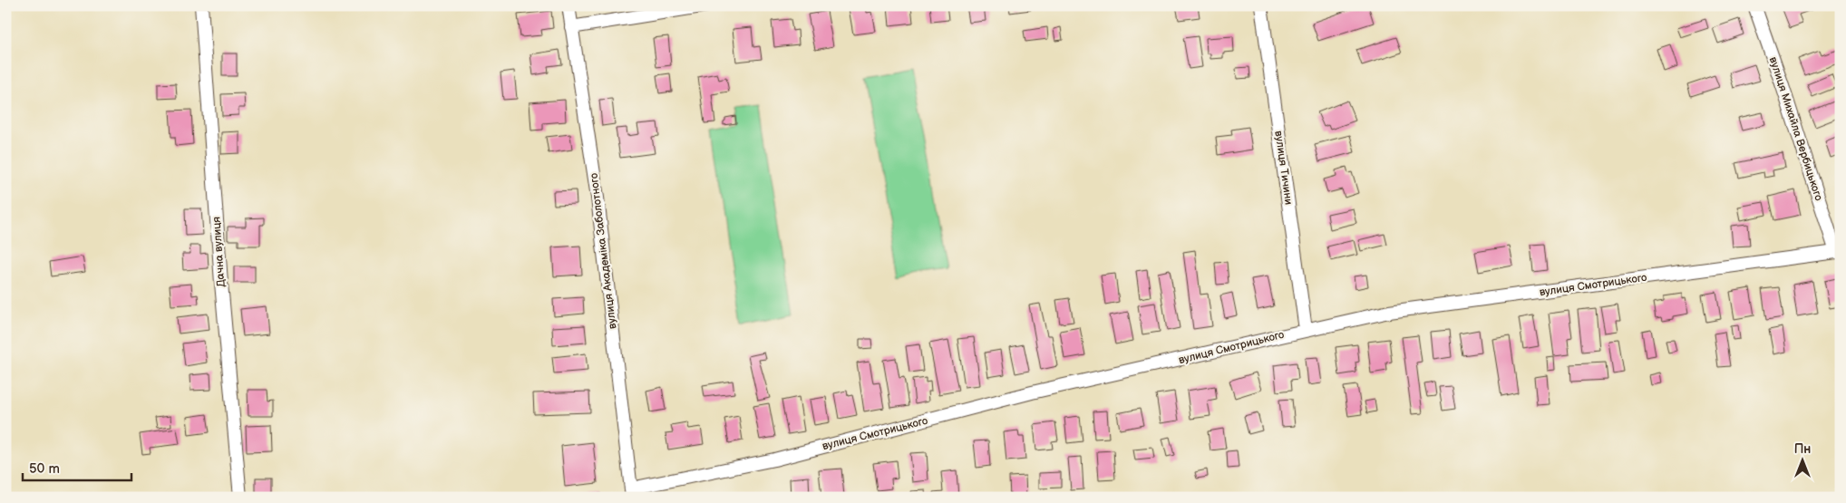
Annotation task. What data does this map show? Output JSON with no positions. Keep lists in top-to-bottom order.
{
  "streets": {
    "street": [
      "вулиця Михайла Вербицького",
      "вулиця Тичини",
      "вулиця Академіка Заболотного",
      "Дачна вулиця",
      "вулиця Смотрицького"
    ]
  },
  "crossings": [
    ["вулиця Михайла Вербицького", "вулиця Смотрицького"],
    ["вулиця Тичини", "вулиця Смотрицького"],
    ["вулиця Академіка Заболотного", "вулиця Смотрицького"]
  ],
  "scale_bar": "50 m",
  "north": "top"
}
